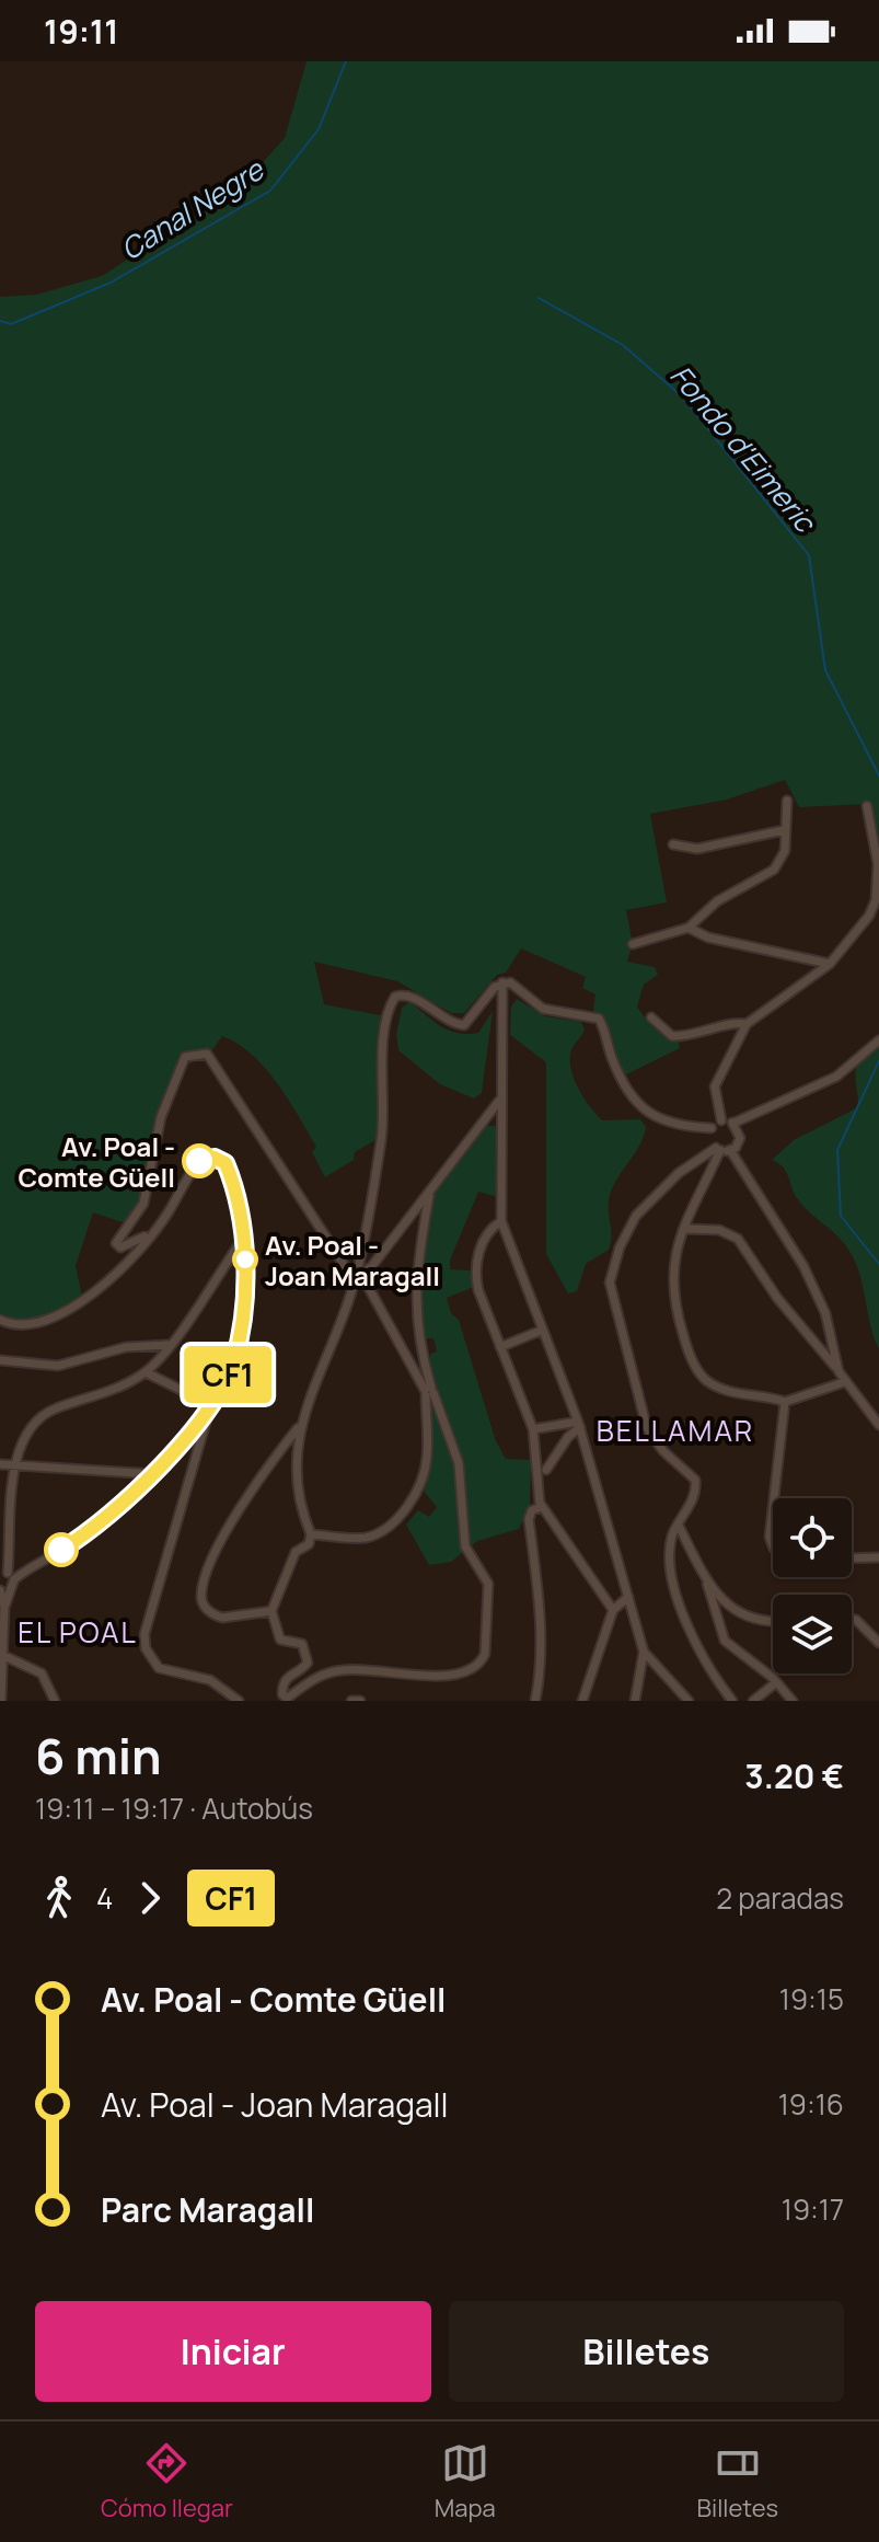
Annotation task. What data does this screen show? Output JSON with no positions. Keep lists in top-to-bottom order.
{
  "districts": ["BELLAMAR", "EL POAL"],
  "water": ["Canal Negre", "Fondo d'Eimeric"],
  "places": ["Av. Poal - Comte Güell", "Av. Poal - Joan Maragall"],
  "lines": ["bus line CF1"],
  "page": {
    "status": "19:11",
    "on_map": "CF1",
    "heading": ["6 min", "19:11 – 19:17 · Autobús", "3.20 €"],
    "legs": ["4", "CF1", "2 paradas"],
    "list": [
      {
        "name": "Av. Poal - Comte Güell",
        "value": "19:15"
      },
      {
        "name": "Av. Poal - Joan Maragall",
        "value": "19:16"
      },
      {
        "name": "Parc Maragall",
        "value": "19:17"
      }
    ],
    "buttons": ["Iniciar", "Billetes"],
    "tabs": ["Cómo llegar", "Mapa", "Billetes"]
  }
}
